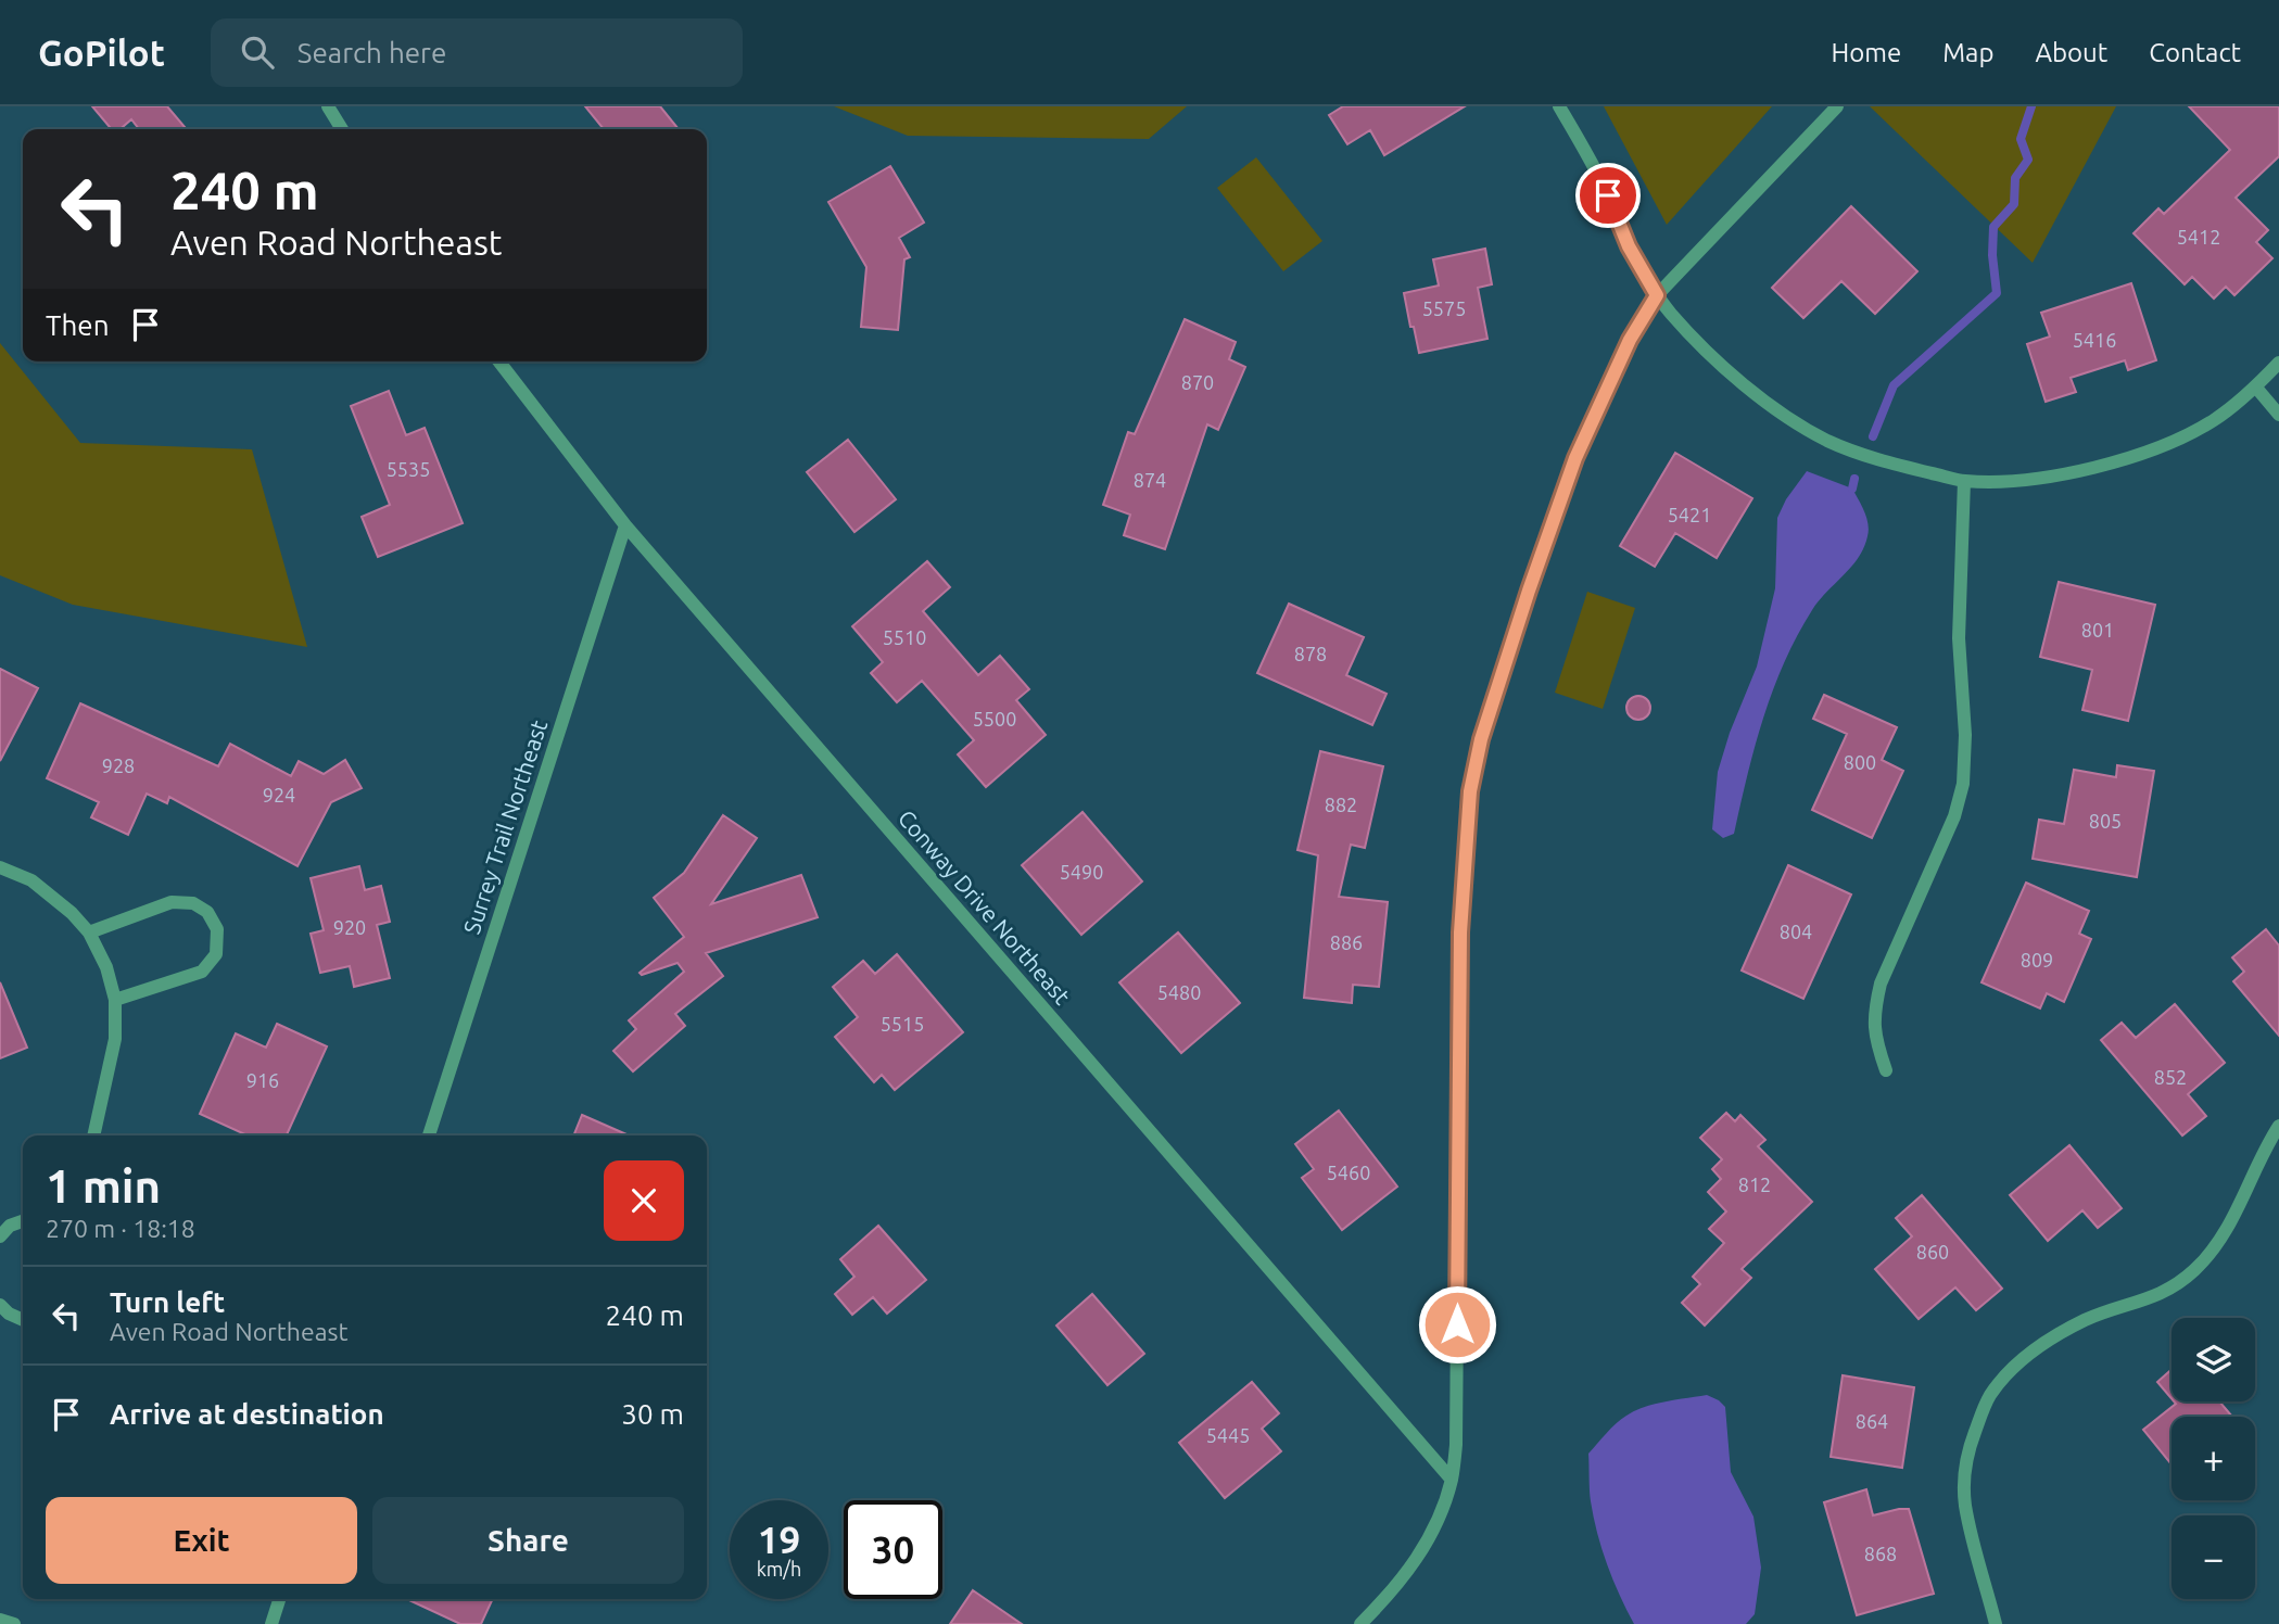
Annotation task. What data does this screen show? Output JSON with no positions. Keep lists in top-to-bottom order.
{
  "streets": {
    "street": ["Surrey Trail Northeast", "Conway Drive Northeast"]
  },
  "crossings": [
    ["Surrey Trail Northeast", "Conway Drive Northeast"]
  ],
  "house_numbers": [
    "5412",
    "5575",
    "5416",
    "870",
    "5535",
    "874",
    "5421",
    "801",
    "5510",
    "878",
    "5500",
    "800",
    "928",
    "924",
    "882",
    "805",
    "5490",
    "920",
    "804",
    "886",
    "809",
    "5480",
    "5515",
    "852",
    "916",
    "5460",
    "812",
    "860",
    "864",
    "5445",
    "868"
  ],
  "page": {
    "header": "GoPilot",
    "search": "Search here",
    "nav": [
      "Home",
      "Map",
      "About",
      "Contact"
    ],
    "turn": ["240 m", "Aven Road Northeast"],
    "then": "Then",
    "heading": ["1 min", "270 m · 18:18"],
    "list": [
      {
        "name": "Turn left",
        "note": "Aven Road Northeast",
        "value": "240 m"
      },
      {
        "name": "Arrive at destination",
        "value": "30 m"
      }
    ],
    "map_buttons": ["+", "−"],
    "buttons": ["Exit", "Share"],
    "speed": "19 km/h",
    "limit": "30"
  }
}
